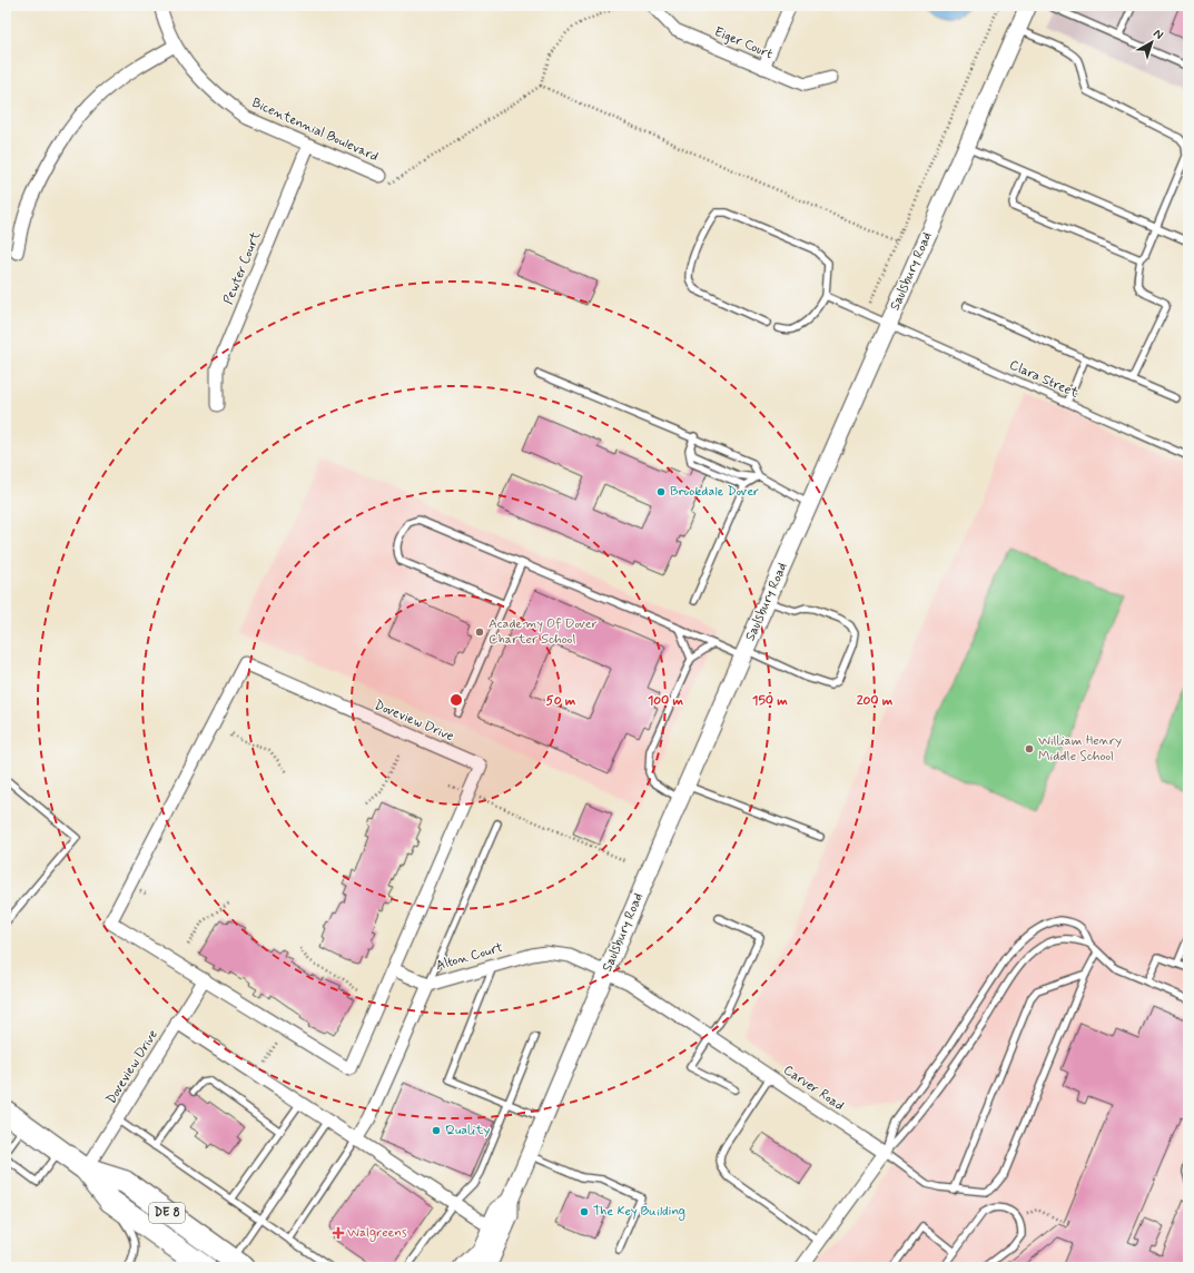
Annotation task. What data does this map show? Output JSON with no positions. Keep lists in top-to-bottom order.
{
  "streets": {
    "highway": ["DE 8"],
    "main road": ["Saulsbury Road"],
    "street": [
      "Eiger Court",
      "Bicentennial Boulevard",
      "Pewter Court",
      "Doveview Drive",
      "Alton Court",
      "Carver Road"
    ],
    "lane": ["Clara Street"]
  },
  "crossings": [
    ["Bicentennial Boulevard", "Pewter Court"],
    ["Saulsbury Road", "Clara Street"],
    ["Saulsbury Road", "Alton Court"],
    ["Saulsbury Road", "Carver Road"],
    ["Doveview Drive", "DE 8"],
    ["Alton Court", "Carver Road"]
  ],
  "places": {
    "other": [
      "Brookdale Dover",
      "Academy Of Dover Charter School",
      "William Henry Middle School",
      "Quality",
      "The Key Building"
    ],
    "health": ["Walgreens"]
  },
  "north": "top right",
  "rings": [
    "50 m",
    "100 m",
    "150 m",
    "200 m"
  ]
}
